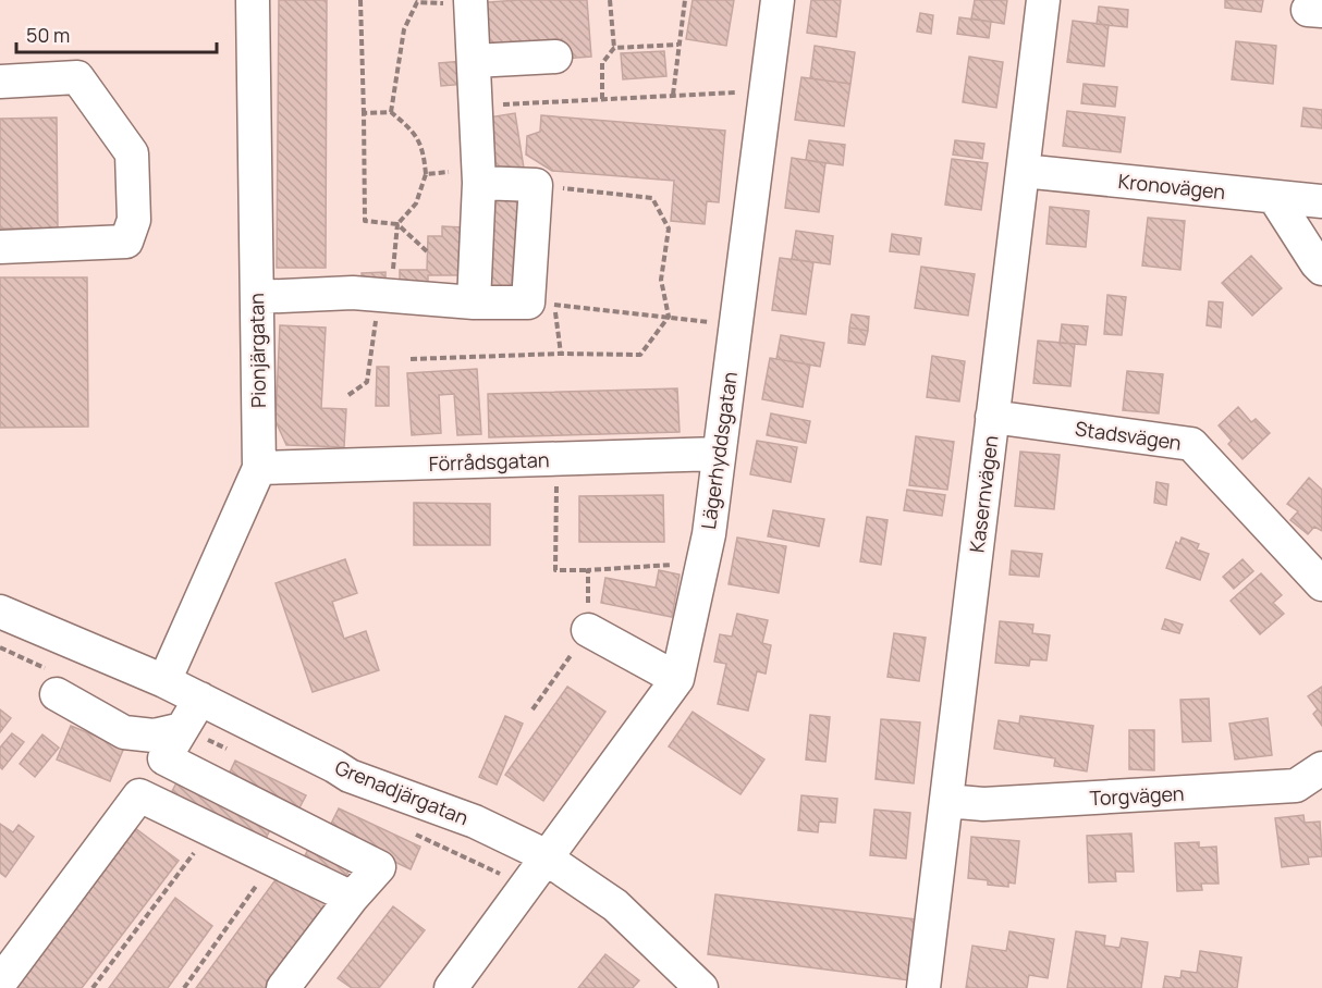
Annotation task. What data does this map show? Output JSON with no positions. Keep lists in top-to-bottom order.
{
  "streets": {
    "street": [
      "Kronovägen",
      "Pionjärgatan",
      "Stadsvägen",
      "Lägerhyddsgatan",
      "Förrådsgatan",
      "Kasernvägen",
      "Grenadjärgatan",
      "Torgvägen"
    ]
  },
  "crossings": [
    ["Kronovägen", "Kasernvägen"],
    ["Pionjärgatan", "Förrådsgatan"],
    ["Pionjärgatan", "Grenadjärgatan"],
    ["Stadsvägen", "Kasernvägen"],
    ["Lägerhyddsgatan", "Förrådsgatan"],
    ["Lägerhyddsgatan", "Grenadjärgatan"],
    ["Kasernvägen", "Torgvägen"]
  ],
  "scale_bar": "50 m"
}
